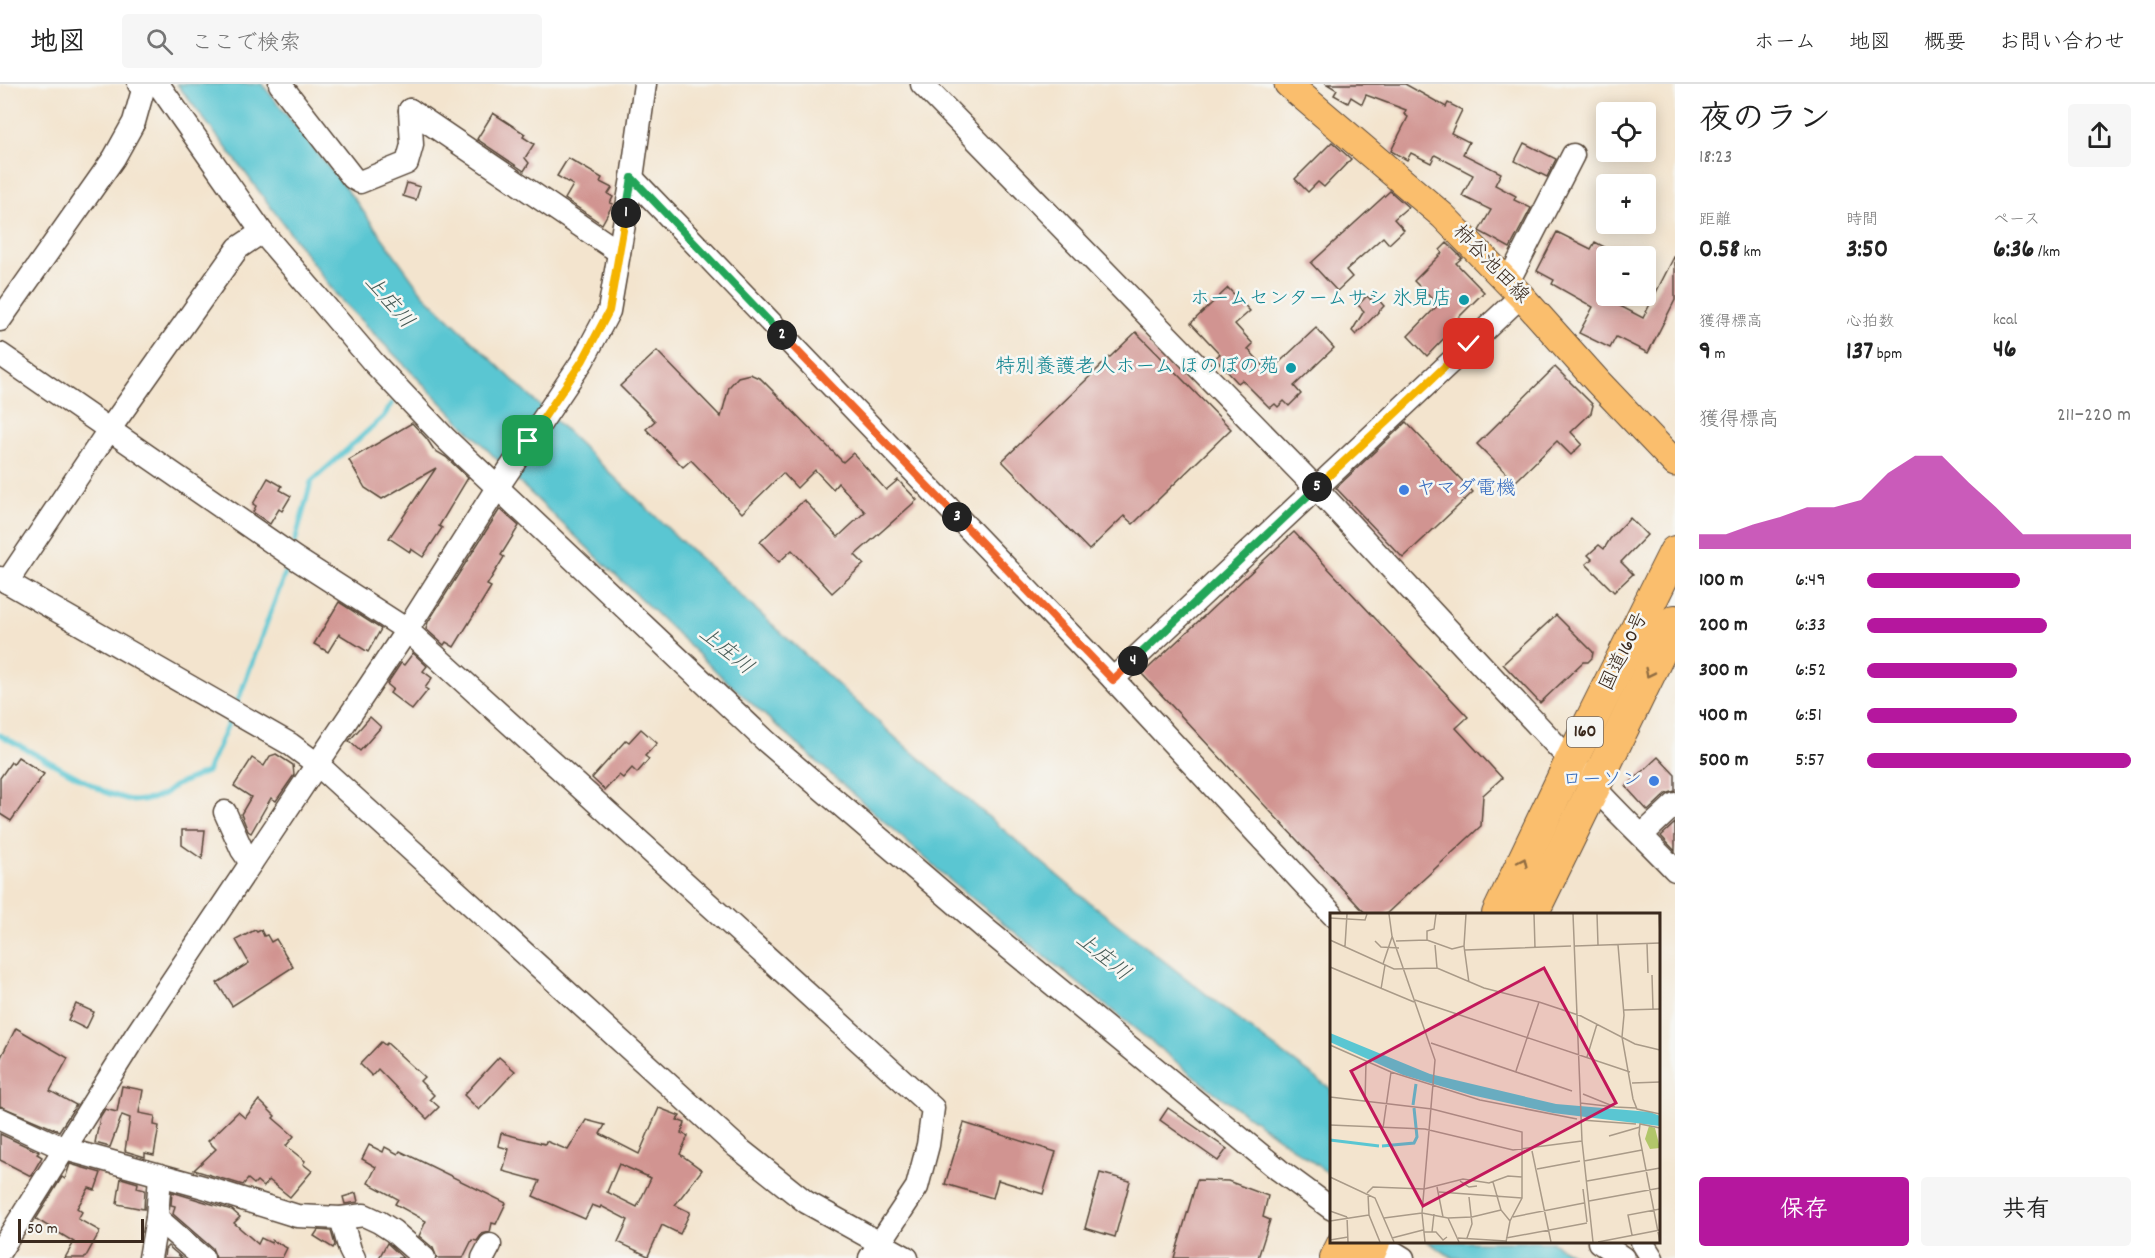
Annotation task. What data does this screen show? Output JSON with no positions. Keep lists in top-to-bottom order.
{
  "streets": {
    "highway": ["国道160号", "160"],
    "main road": ["柿谷池田線"]
  },
  "water": ["上庄川"],
  "places": [
    "ホームセンタームサシ 氷見店",
    "特別養護老人ホーム ほのぼの苑",
    "ヤマダ電機",
    "ローソン"
  ],
  "scale_bar": "50 m",
  "page": {
    "header": "地図",
    "search": "ここで検索",
    "nav": [
      "ホーム",
      "地図",
      "概要",
      "お問い合わせ"
    ],
    "heading": ["夜のラン", "18:23"],
    "map_buttons": ["+", "−"],
    "stats": [
      ["距離", "0.58 km"],
      ["時間", "3:50"],
      ["ペース", "6:36 /km"],
      ["獲得標高", "9 m"],
      ["心拍数", "137 bpm"],
      ["kcal", "46"]
    ],
    "pins": [
      "1",
      "2",
      "5",
      "3",
      "4"
    ],
    "chart": ["獲得標高", "211–220 m"],
    "list": [
      {
        "name": "100 m",
        "note": "6:49"
      },
      {
        "name": "200 m",
        "note": "6:33"
      },
      {
        "name": "300 m",
        "note": "6:52"
      },
      {
        "name": "400 m",
        "note": "6:51"
      },
      {
        "name": "500 m",
        "note": "5:57"
      }
    ],
    "buttons": ["保存", "共有"],
    "scale": "50 m"
  }
}
